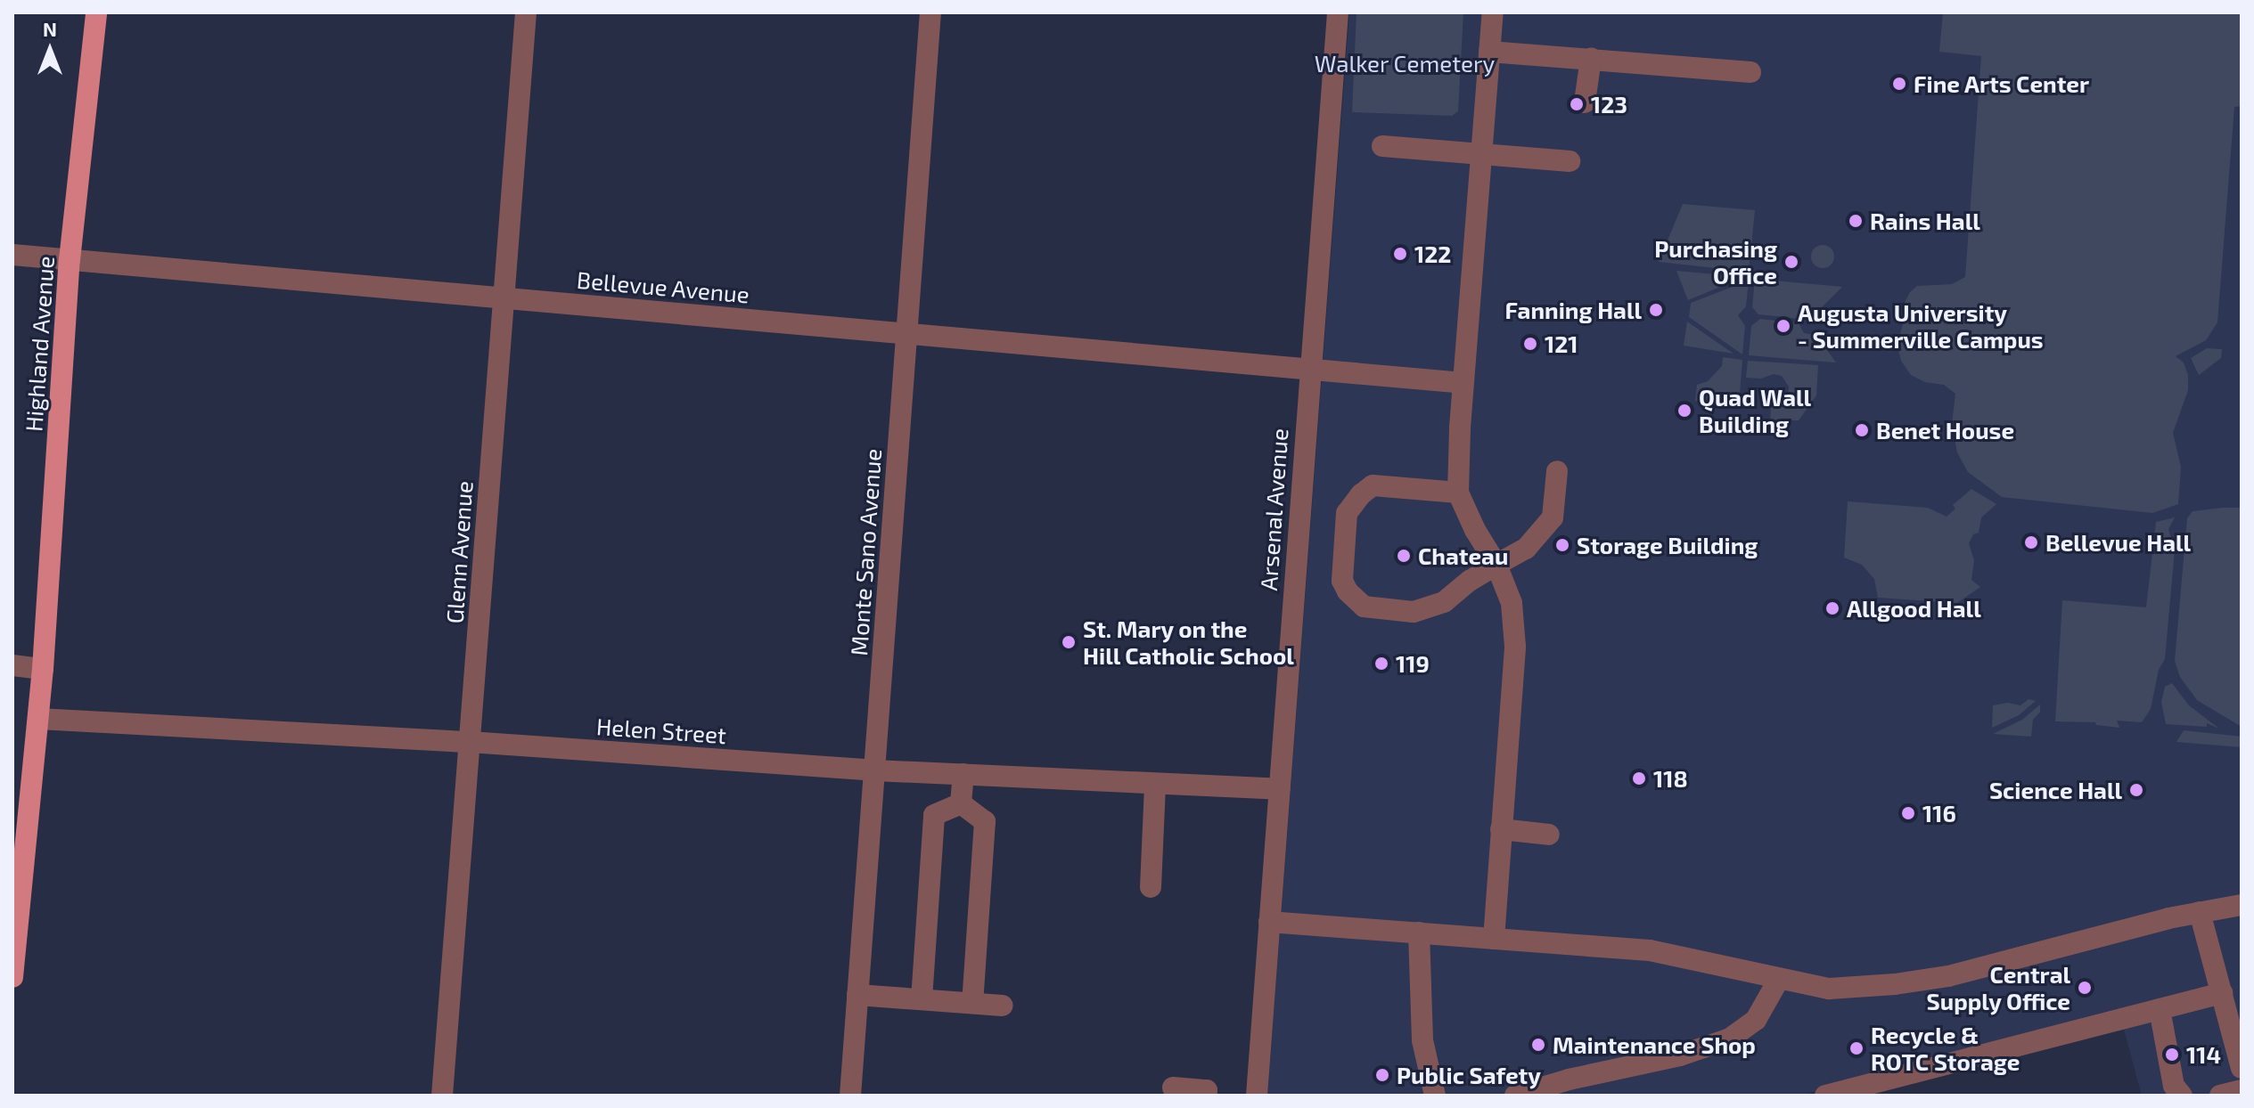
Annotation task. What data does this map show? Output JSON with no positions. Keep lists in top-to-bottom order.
{
  "streets": {
    "main road": ["Highland Avenue"],
    "street": [
      "Bellevue Avenue",
      "Arsenal Avenue",
      "Glenn Avenue",
      "Monte Sano Avenue",
      "Helen Street"
    ]
  },
  "crossings": [
    ["Bellevue Avenue", "Highland Avenue"],
    ["Bellevue Avenue", "Arsenal Avenue"],
    ["Bellevue Avenue", "Glenn Avenue"],
    ["Bellevue Avenue", "Monte Sano Avenue"],
    ["Highland Avenue", "Helen Street"],
    ["Arsenal Avenue", "Helen Street"],
    ["Glenn Avenue", "Helen Street"],
    ["Monte Sano Avenue", "Helen Street"]
  ],
  "parks": ["Walker Cemetery"],
  "places": [
    "Fine Arts Center",
    "123",
    "Rains Hall",
    "122",
    "Purchasing Office",
    "Fanning Hall",
    "Augusta University - Summerville Campus",
    "121",
    "Quad Wall Building",
    "Benet House",
    "Bellevue Hall",
    "Storage Building",
    "Chateau",
    "Allgood Hall",
    "St. Mary on the Hill Catholic School",
    "119",
    "118",
    "Science Hall",
    "116",
    "Central Supply Office",
    "Maintenance Shop",
    "Recycle & ROTC Storage",
    "114",
    "Public Safety"
  ],
  "north": "top"
}
